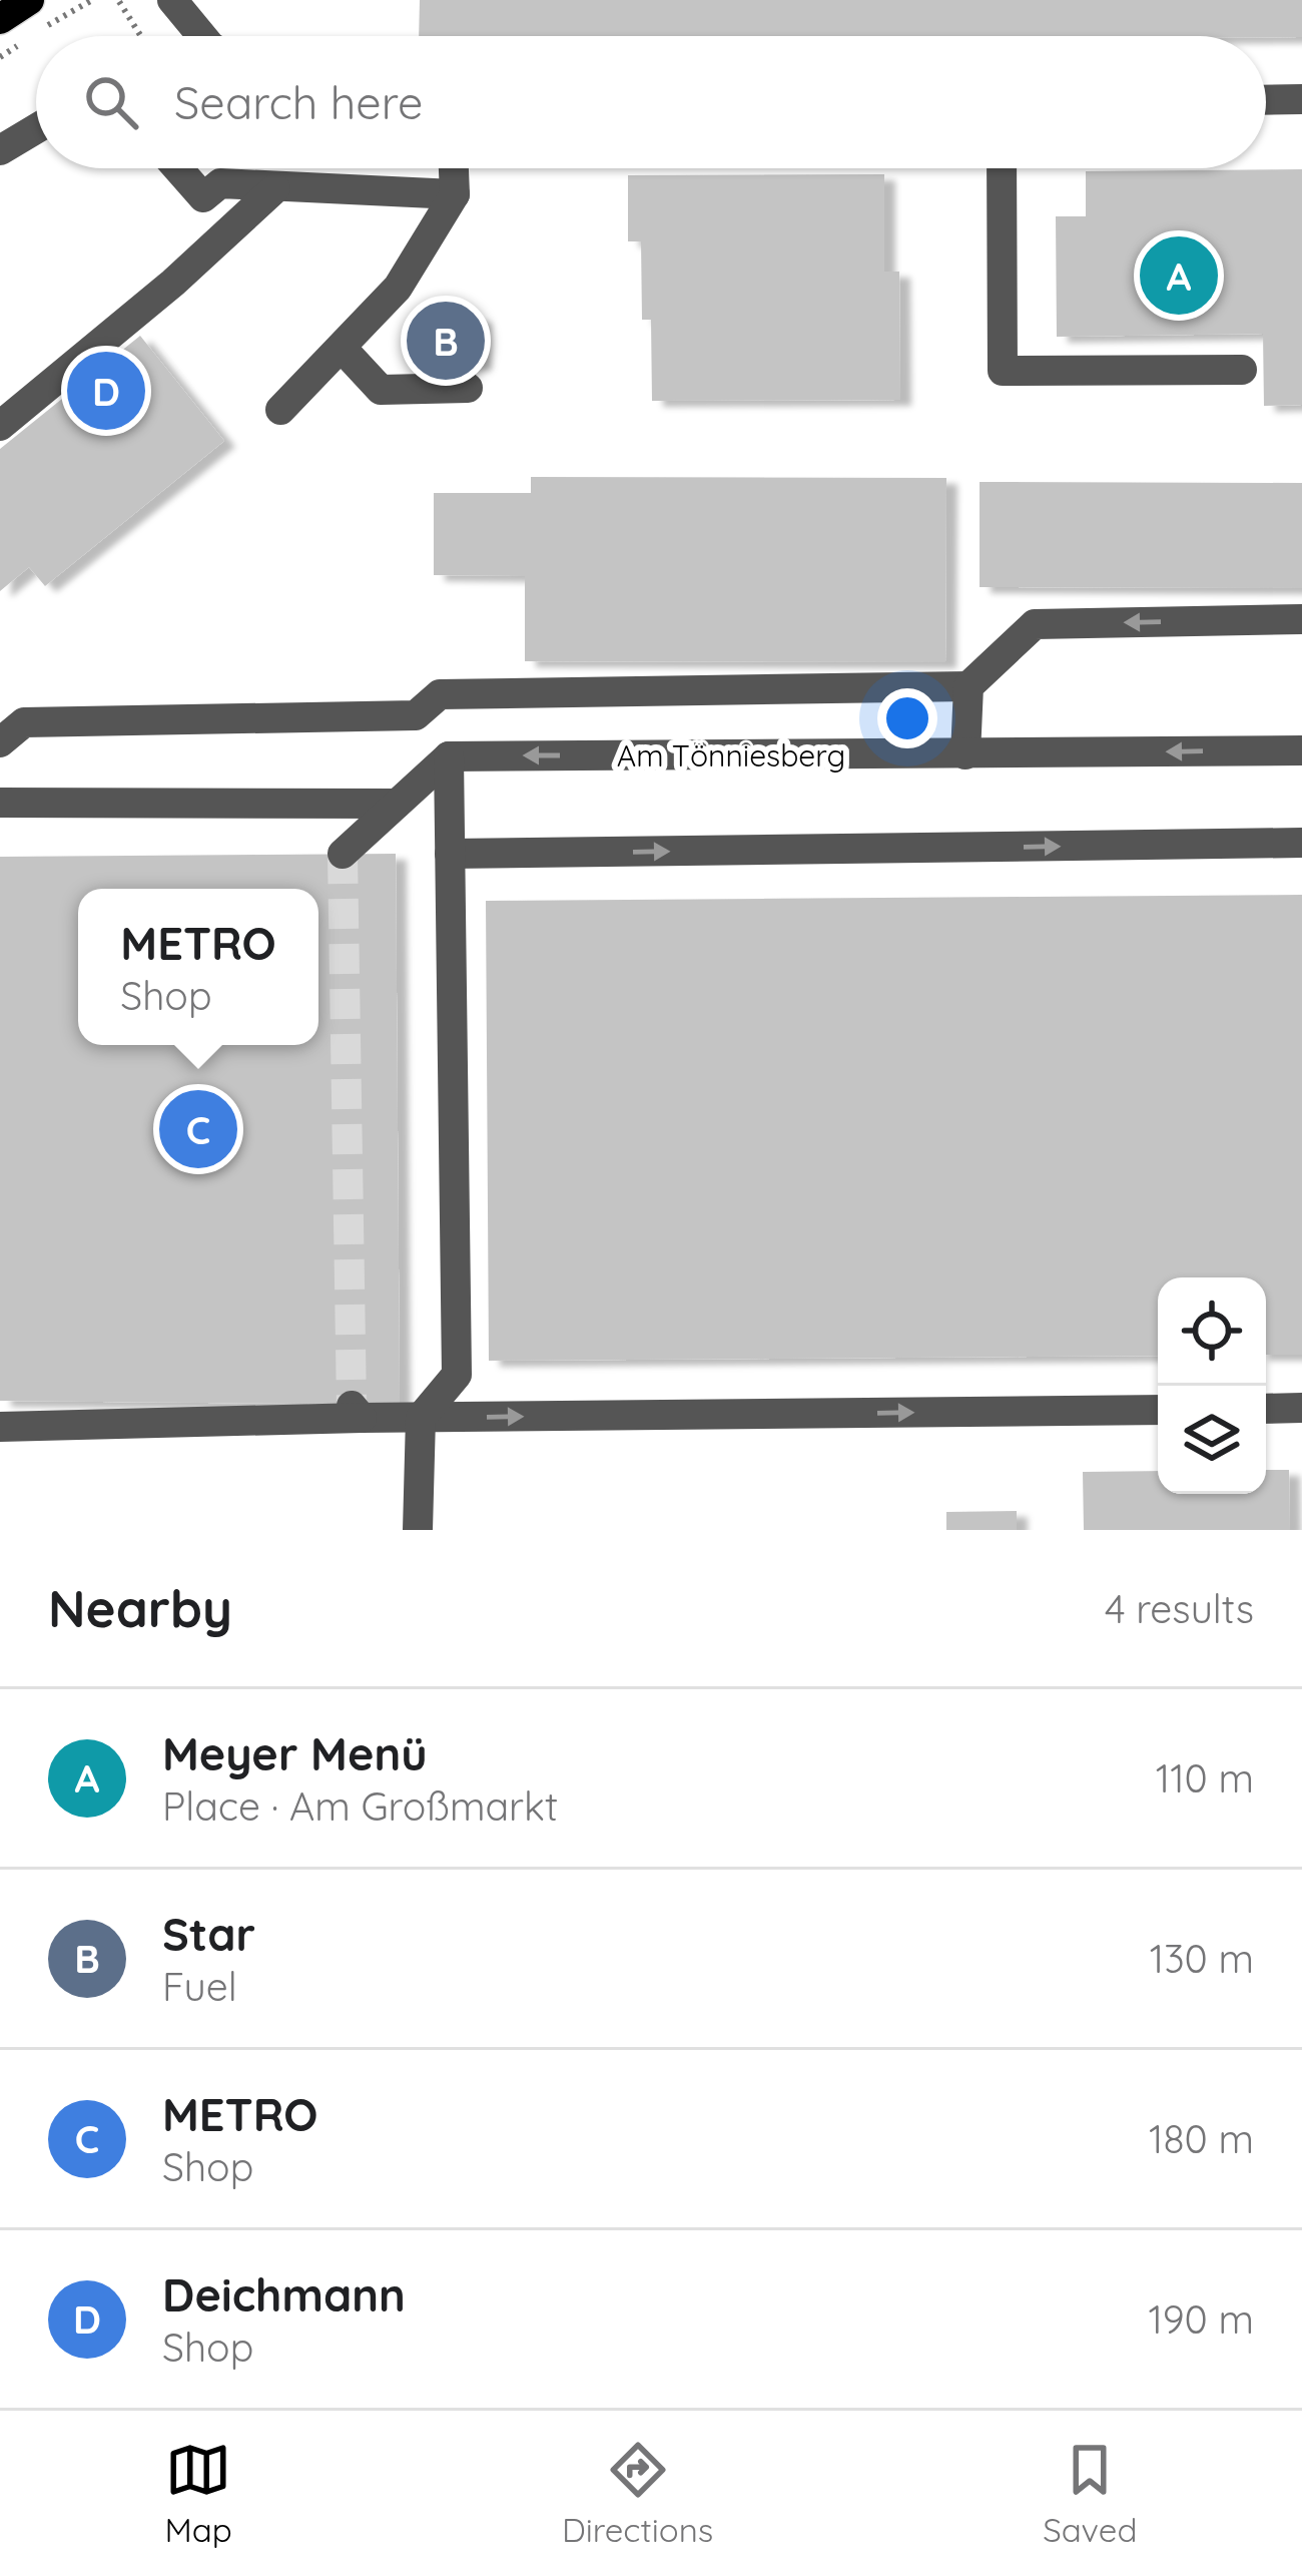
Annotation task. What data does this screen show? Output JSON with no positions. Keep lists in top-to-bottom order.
{
  "streets": {
    "street": ["Am Tönniesberg"]
  },
  "page": {
    "search": "Search here",
    "pins": [
      "A",
      "B",
      "D",
      "C"
    ],
    "popup": ["METRO", "Shop"],
    "heading": ["Nearby", "4 results"],
    "list": [
      {
        "mark": "A",
        "name": "Meyer Menü",
        "note": "Place · Am Großmarkt",
        "value": "110 m"
      },
      {
        "mark": "B",
        "name": "Star",
        "note": "Fuel",
        "value": "130 m"
      },
      {
        "mark": "C",
        "name": "METRO",
        "note": "Shop",
        "value": "180 m"
      },
      {
        "mark": "D",
        "name": "Deichmann",
        "note": "Shop",
        "value": "190 m"
      }
    ],
    "nav": ["Map", "Directions", "Saved"]
  }
}
